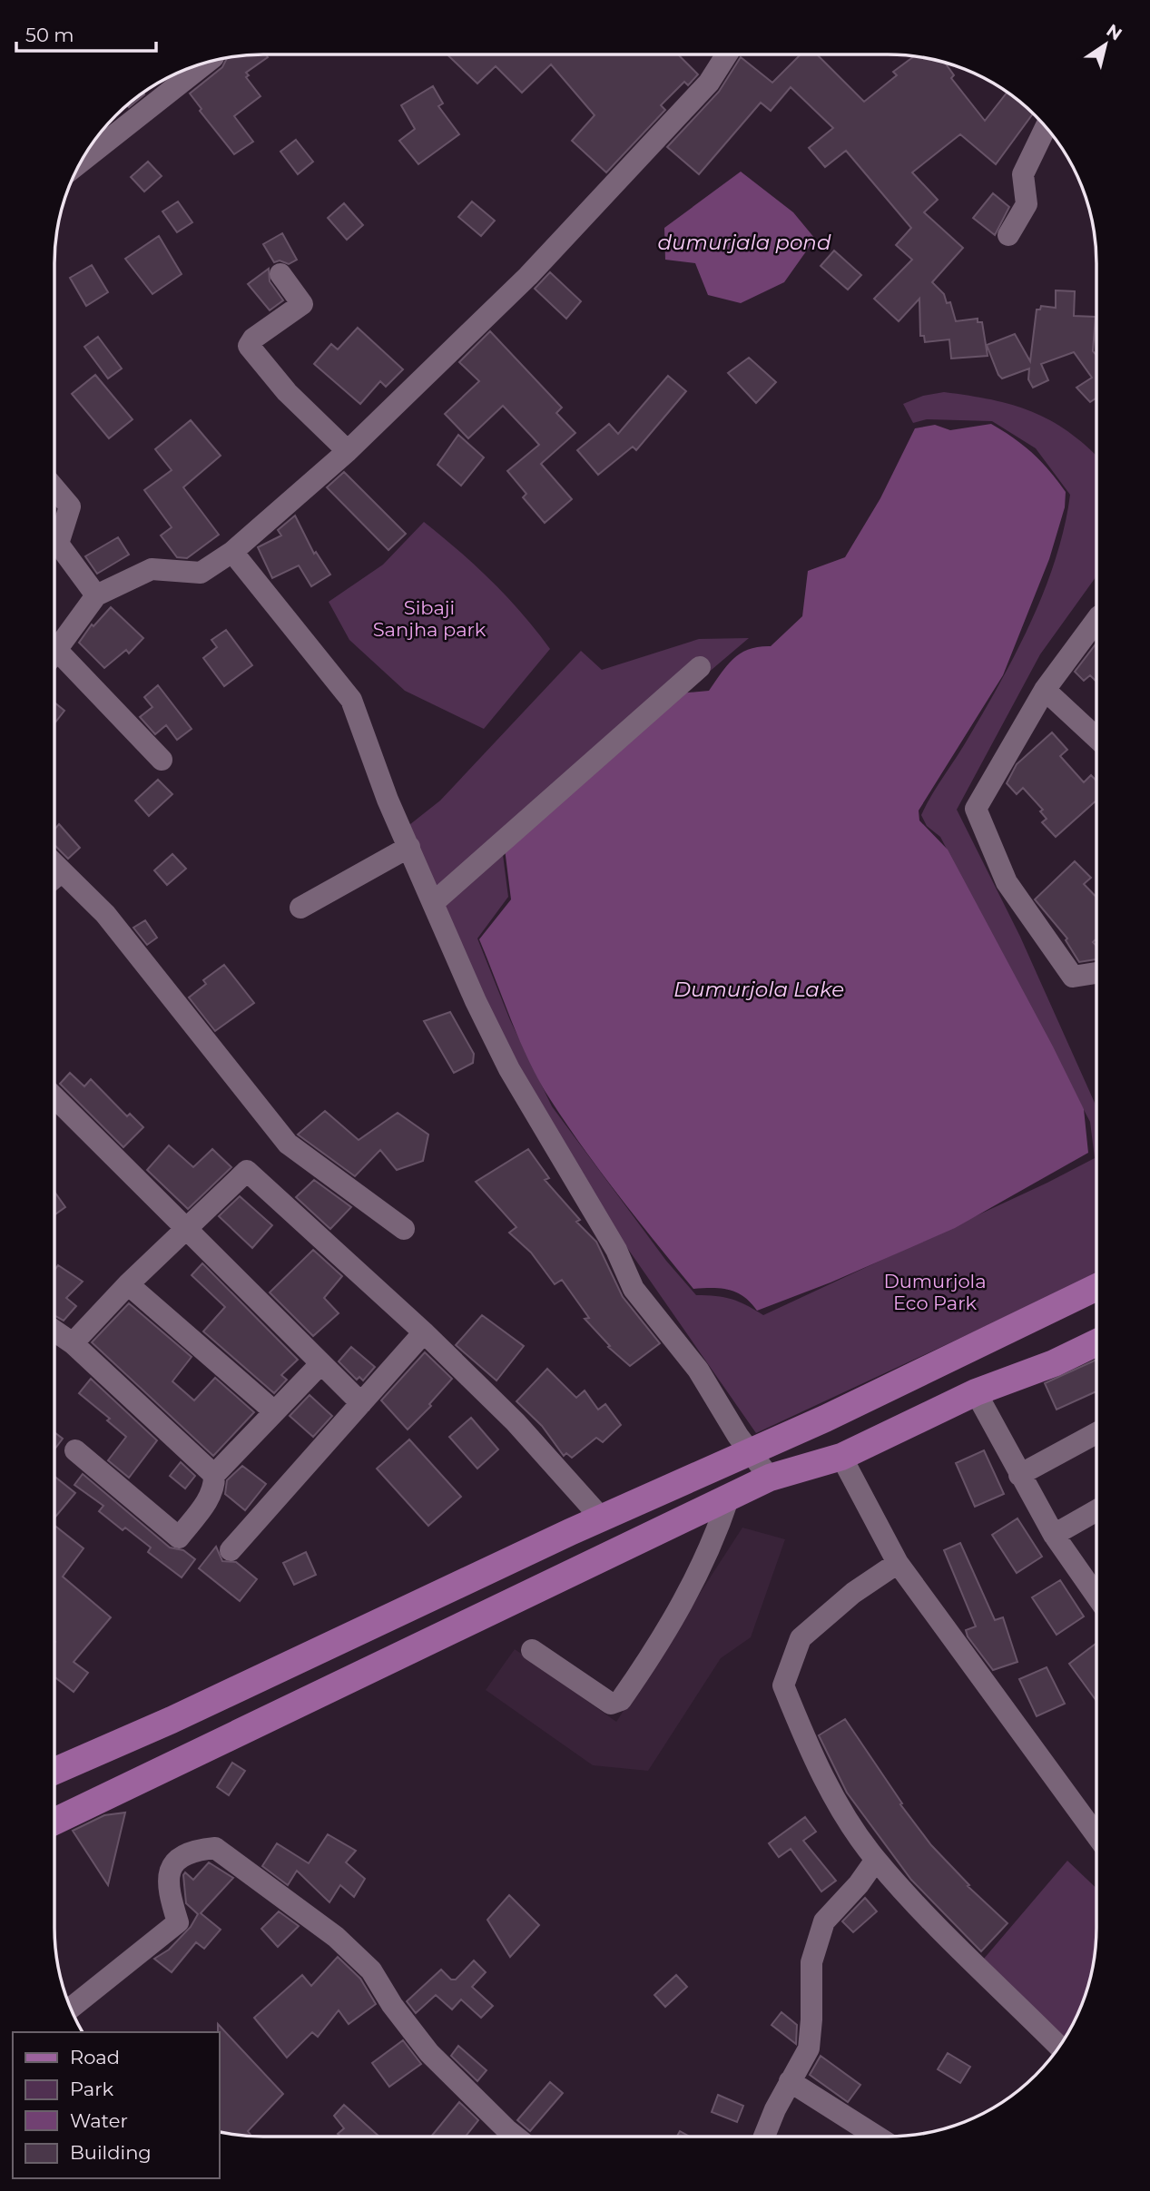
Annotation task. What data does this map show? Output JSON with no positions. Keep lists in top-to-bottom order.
{
  "water": ["dumurjala pond", "Dumurjola Lake"],
  "parks": ["Sibaji Sanjha park", "Dumurjola Eco Park"],
  "legend": [
    "Road",
    "Park",
    "Water",
    "Building"
  ],
  "scale_bar": "50 m",
  "north": "top right"
}
